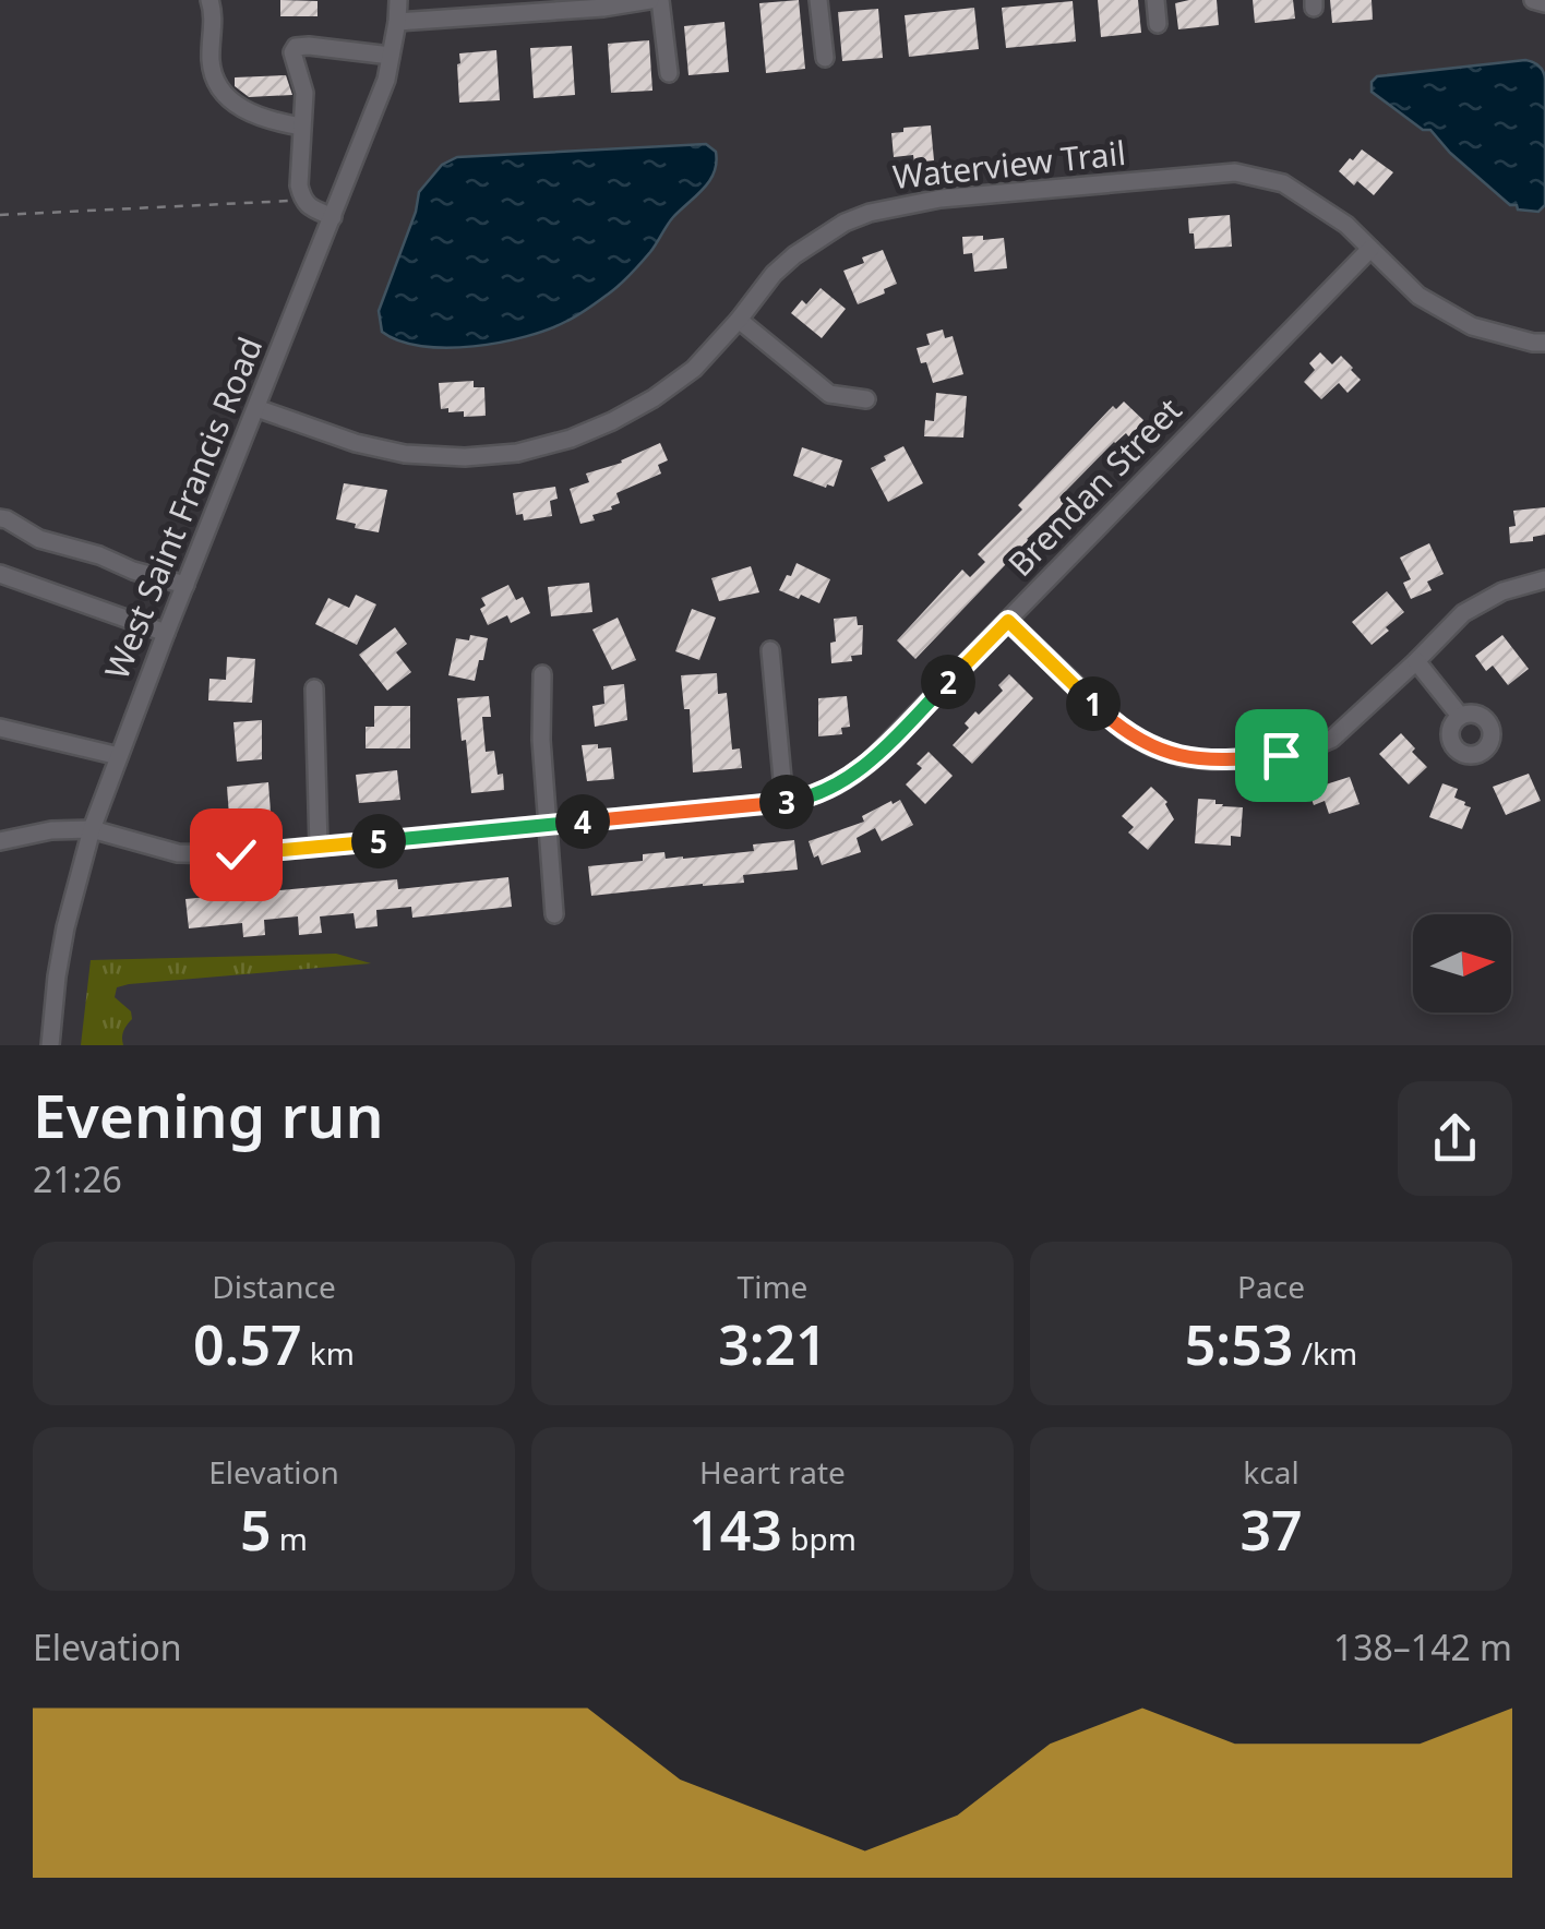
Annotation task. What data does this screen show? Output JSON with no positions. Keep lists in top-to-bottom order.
{
  "streets": {
    "street": ["Waterview Trail", "Brendan Street", "West Saint Francis Road"]
  },
  "crossings": [
    ["Waterview Trail", "Brendan Street"],
    ["Waterview Trail", "West Saint Francis Road"],
    ["Brendan Street", "West Saint Francis Road"]
  ],
  "north": "right",
  "page": {
    "pins": [
      "2",
      "1",
      "3",
      "4",
      "5"
    ],
    "heading": ["Evening run", "21:26"],
    "stats": [
      ["Distance", "0.57 km"],
      ["Time", "3:21"],
      ["Pace", "5:53 /km"],
      ["Elevation", "5 m"],
      ["Heart rate", "143 bpm"],
      ["kcal", "37"]
    ],
    "chart": ["Elevation", "138–142 m"]
  }
}
